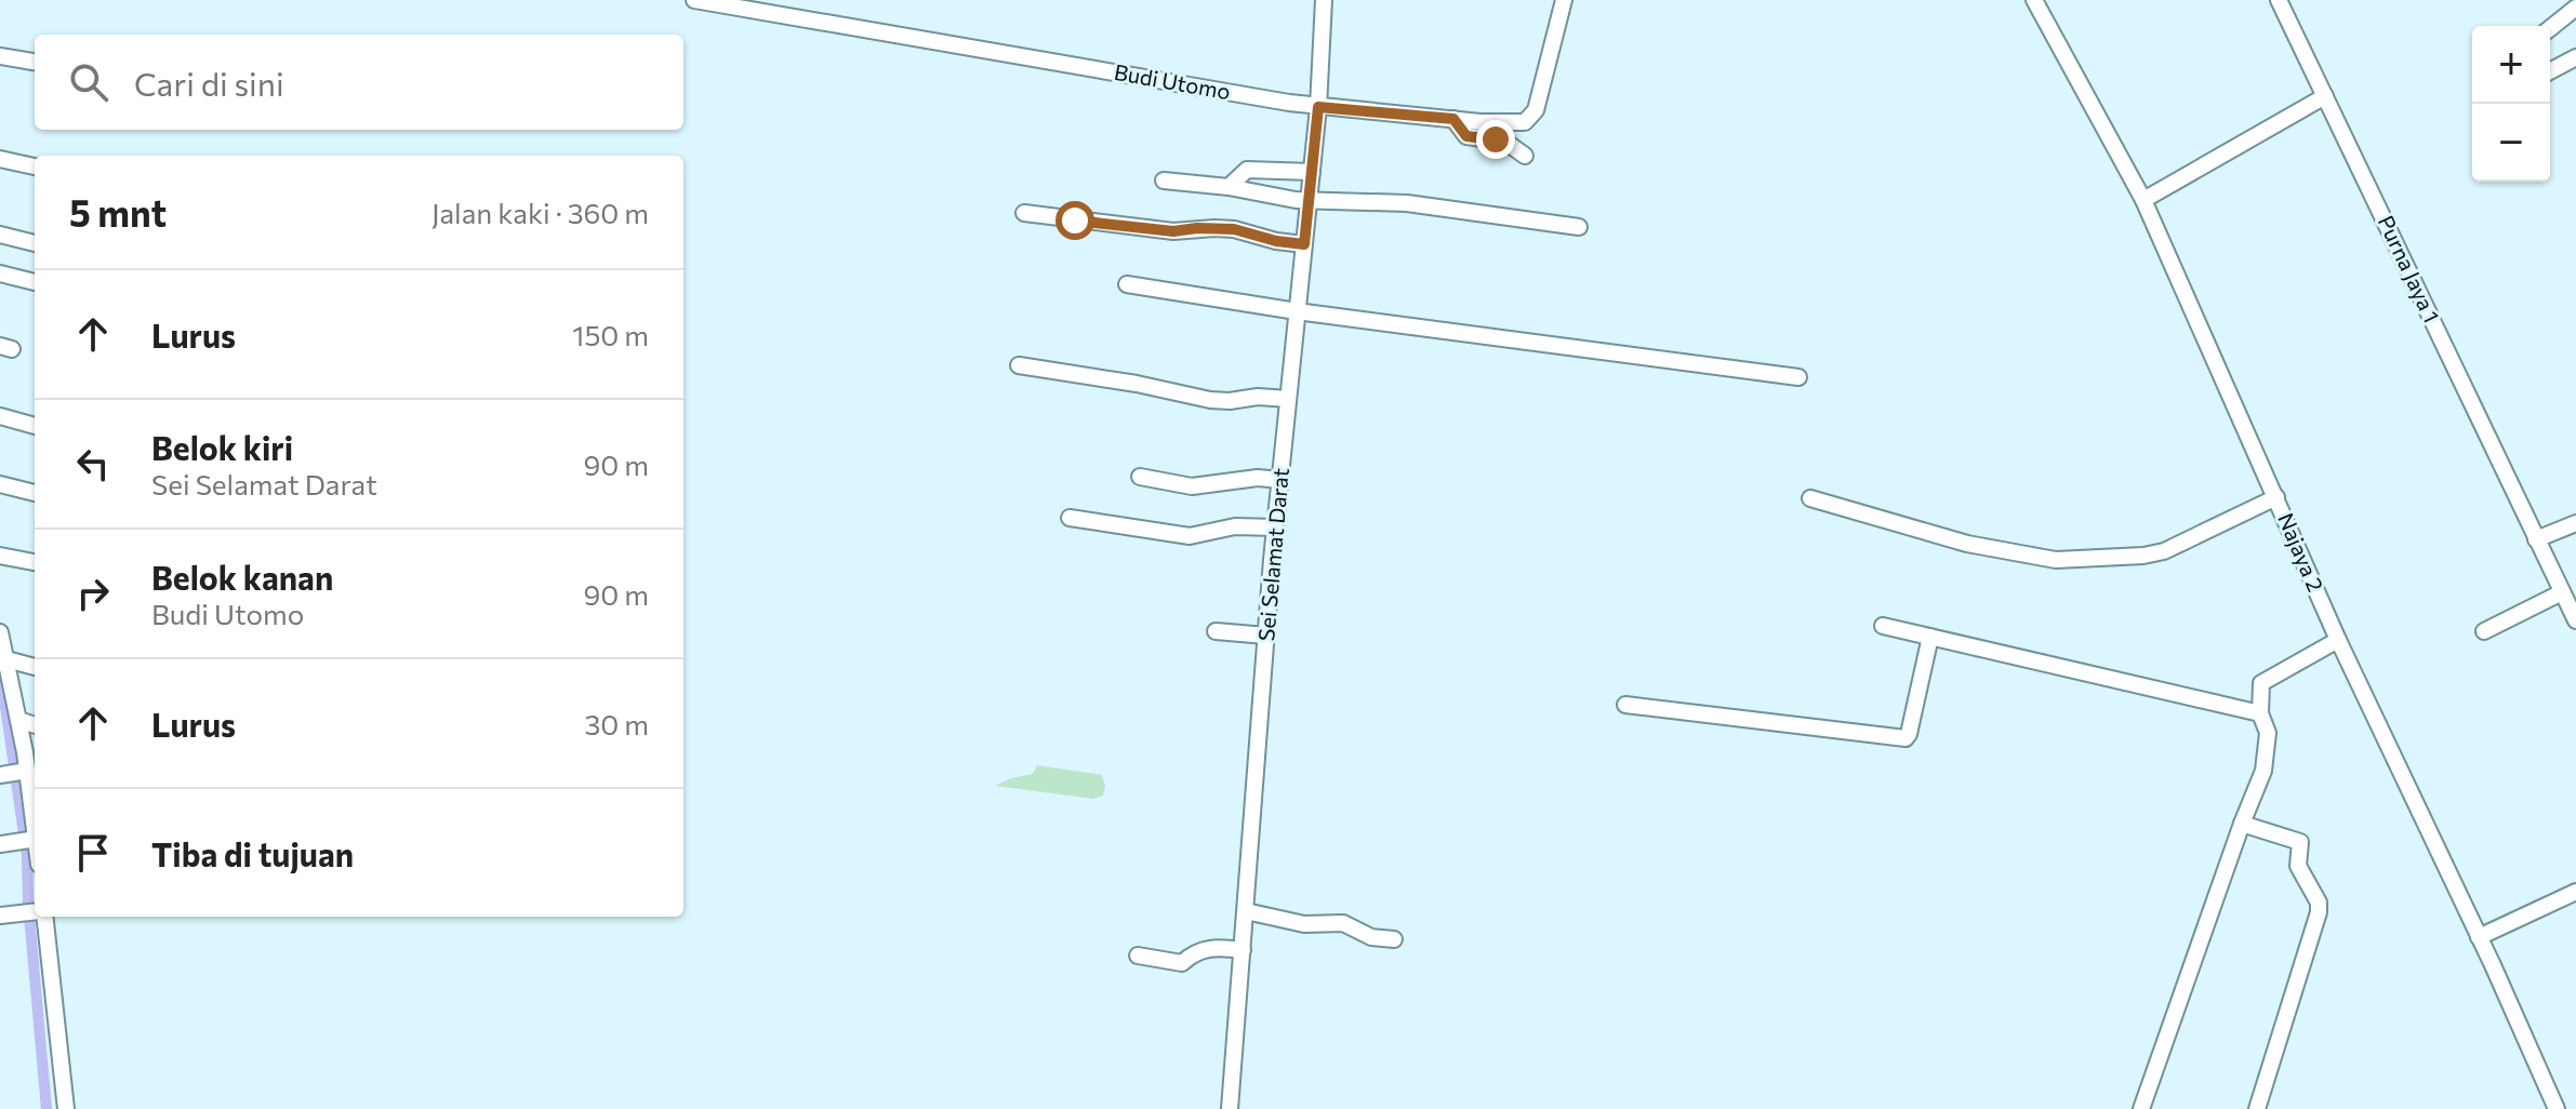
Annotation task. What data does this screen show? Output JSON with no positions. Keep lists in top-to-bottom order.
{
  "streets": {
    "street": [
      "Budi Utomo",
      "Purna Jaya 1",
      "Najaya 2",
      "Sei Selamat Darat"
    ]
  },
  "crossings": [
    ["Budi Utomo", "Sei Selamat Darat"]
  ],
  "page": {
    "map_buttons": ["+", "−"],
    "search": "Cari di sini",
    "heading": ["5 mnt", "Jalan kaki · 360 m"],
    "list": [
      ["Lurus", "150 m"],
      ["Belok kiri", "Sei Selamat Darat", "90 m"],
      ["Belok kanan", "Budi Utomo", "90 m"],
      ["Lurus", "30 m"],
      "Tiba di tujuan"
    ]
  }
}
